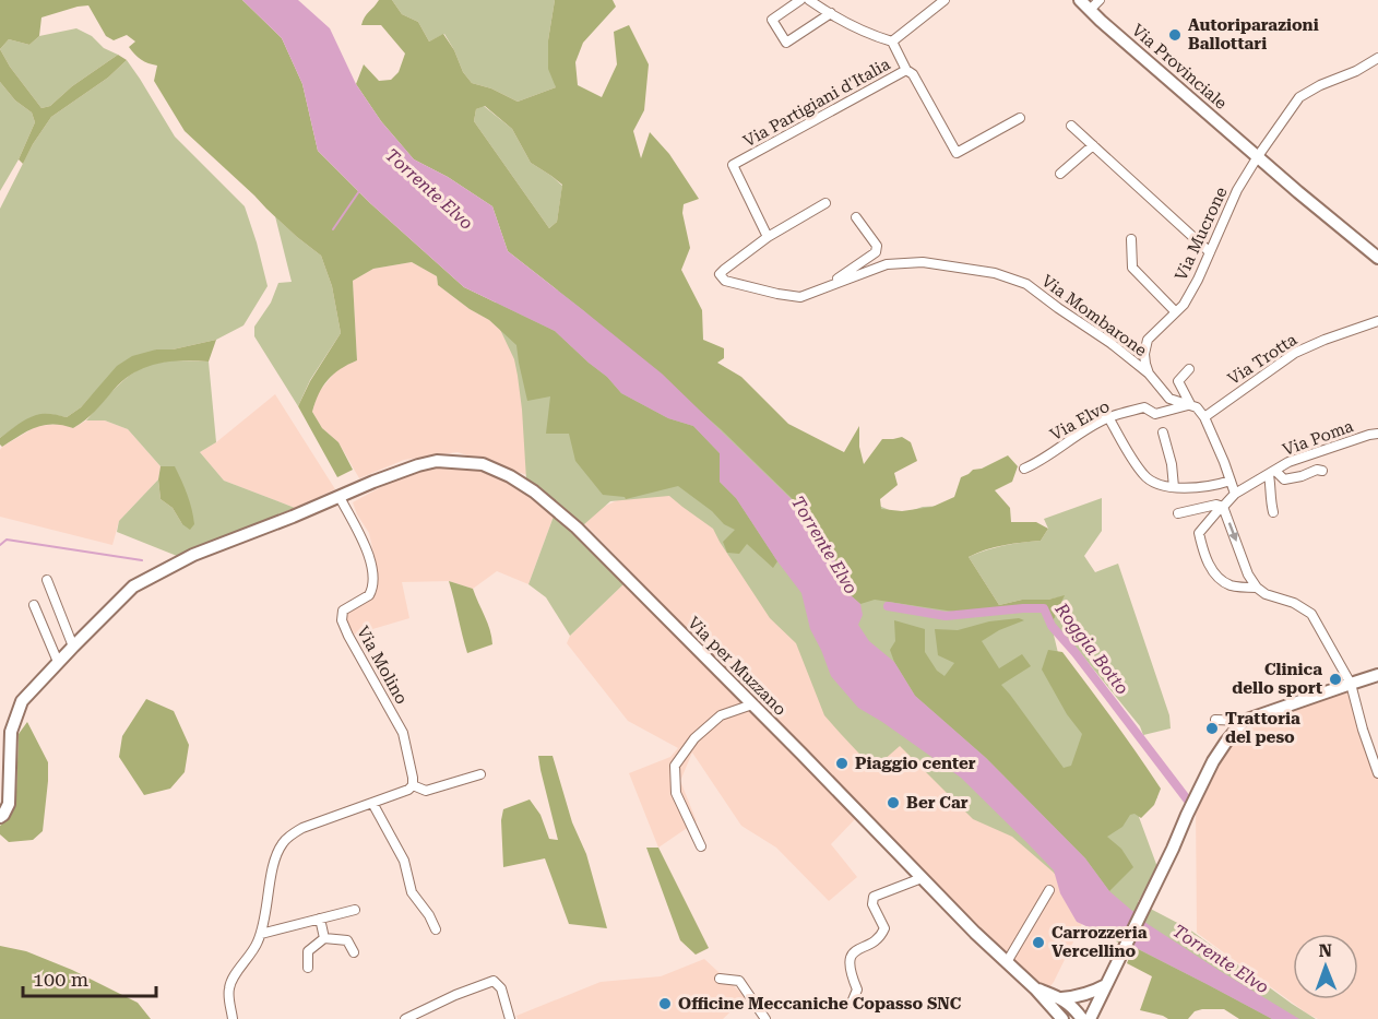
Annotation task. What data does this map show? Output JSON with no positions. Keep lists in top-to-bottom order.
{
  "streets": {
    "street": [
      "Via Provinciale",
      "Via Partigiani d'Italia",
      "Via Mucrone",
      "Via Mombarone",
      "Via Trotta",
      "Via Elvo",
      "Via Poma",
      "Via Molino",
      "Via per Muzzano"
    ]
  },
  "crossings": [
    ["Via Provinciale", "Via Mucrone"],
    ["Via Partigiani d'Italia", "Via Mombarone"],
    ["Via Mucrone", "Via Mombarone"],
    ["Via Molino", "Via per Muzzano"]
  ],
  "water": ["Torrente Elvo", "Roggia Botto"],
  "places": [
    "Autoriparazioni Ballottari",
    "Clinica dello sport",
    "Trattoria del peso",
    "Piaggio center",
    "Ber Car",
    "Carrozzeria Vercellino",
    "Officine Meccaniche Copasso SNC"
  ],
  "scale_bar": "100 m",
  "north": "top"
}
